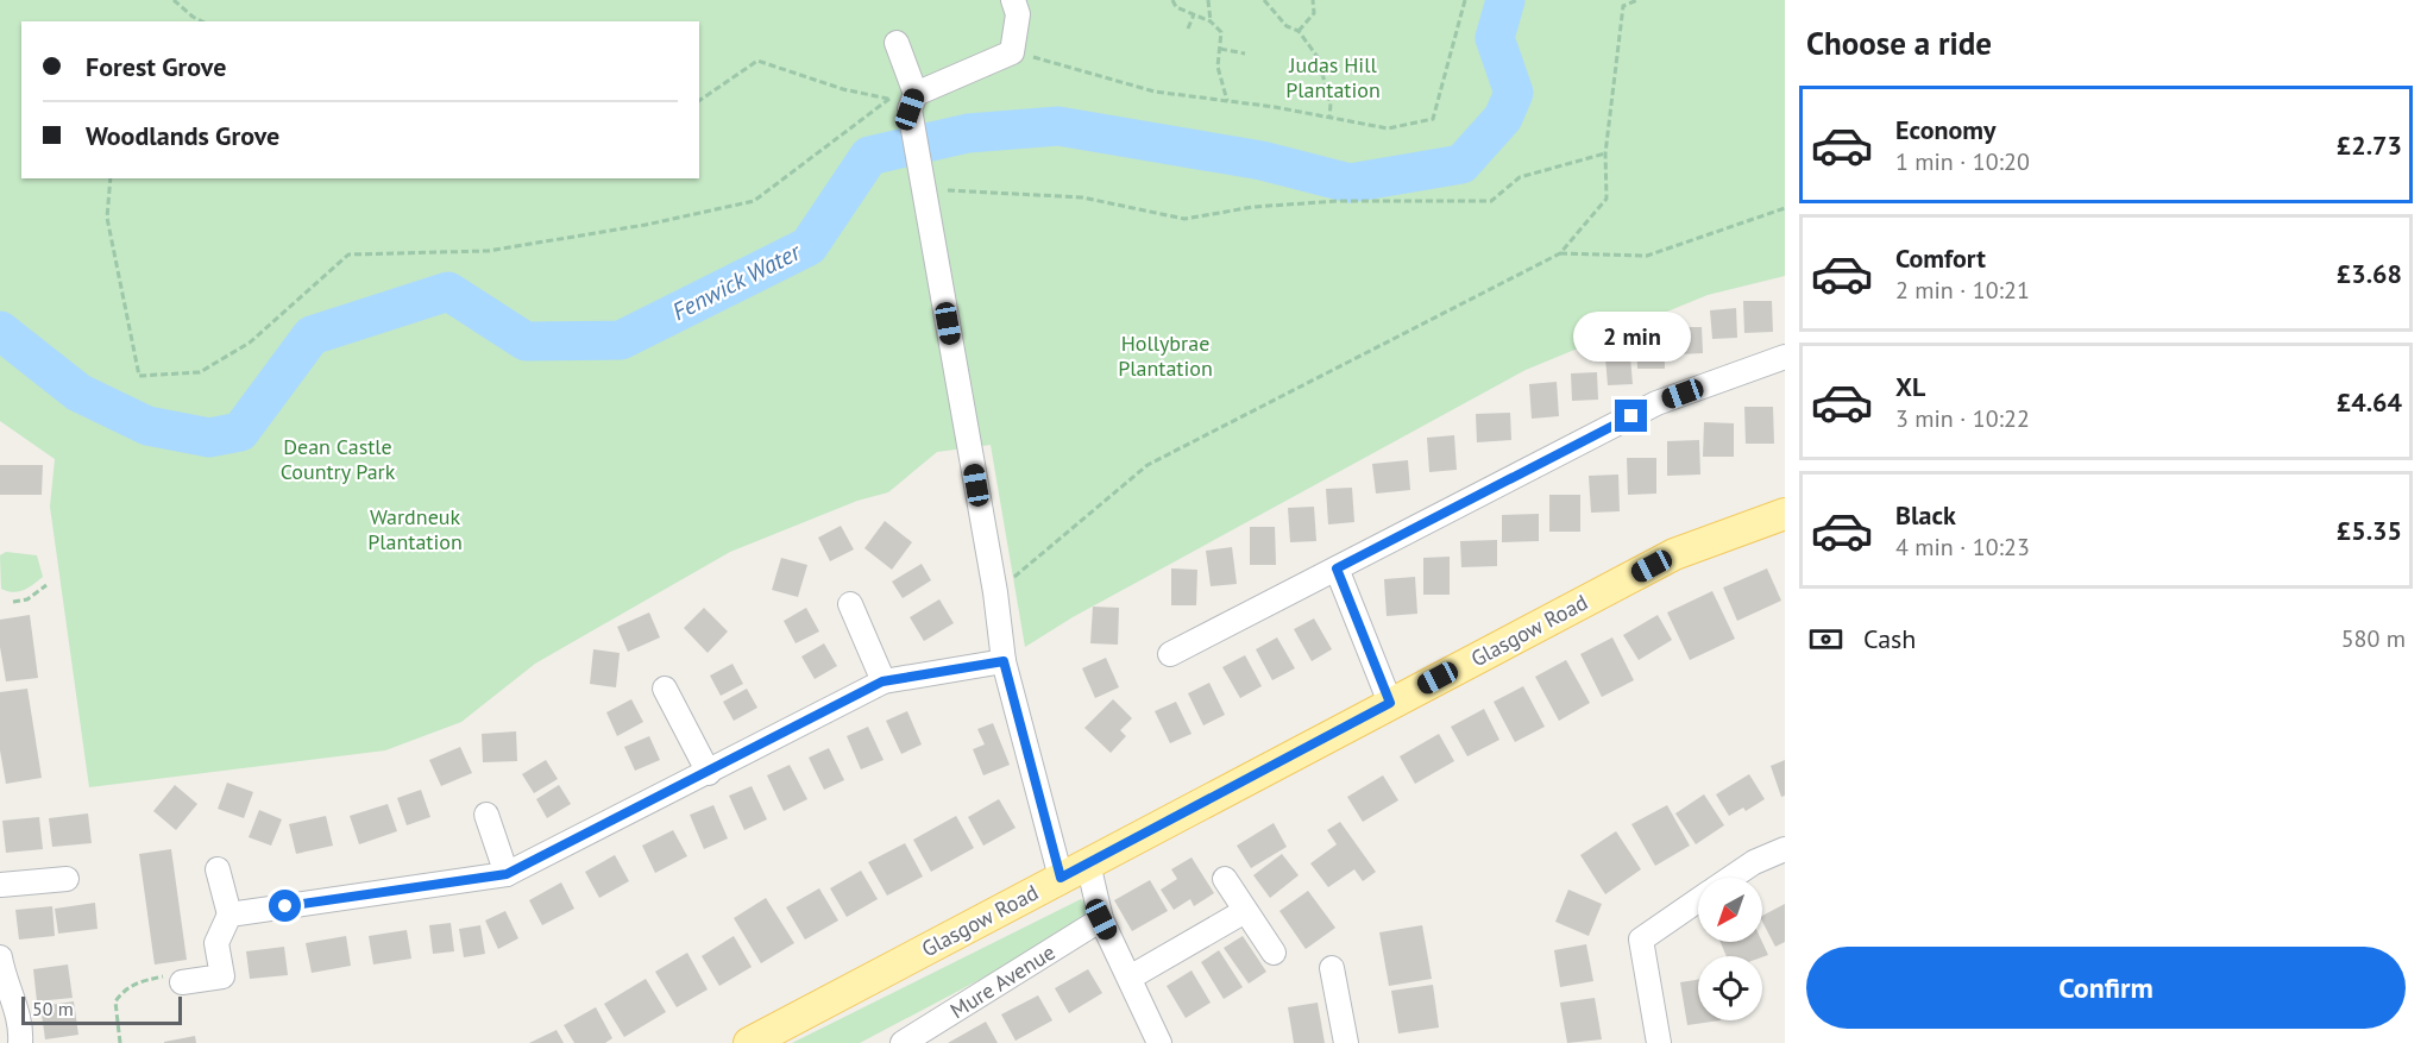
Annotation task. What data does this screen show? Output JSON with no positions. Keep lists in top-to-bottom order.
{
  "streets": {
    "main road": ["Glasgow Road"],
    "street": ["Mure Avenue"]
  },
  "water": ["Fenwick Water"],
  "parks": [
    "Judas Hill Plantation",
    "Hollybrae Plantation",
    "Dean Castle Country Park",
    "Wardneuk Plantation"
  ],
  "scale_bar": "50 m",
  "north": "bottom left",
  "page": {
    "heading": "Choose a ride",
    "banner": ["Forest Grove", "Woodlands Grove"],
    "list": [
      {
        "name": "Economy",
        "note": "1 min · 10:20",
        "value": "£2.73"
      },
      {
        "name": "Comfort",
        "note": "2 min · 10:21",
        "value": "£3.68"
      },
      {
        "name": "XL",
        "note": "3 min · 10:22",
        "value": "£4.64"
      },
      {
        "name": "Black",
        "note": "4 min · 10:23",
        "value": "£5.35"
      }
    ],
    "bubble": "2 min",
    "pay": ["Cash", "580 m"],
    "buttons": "Confirm",
    "scale": "50 m"
  }
}
